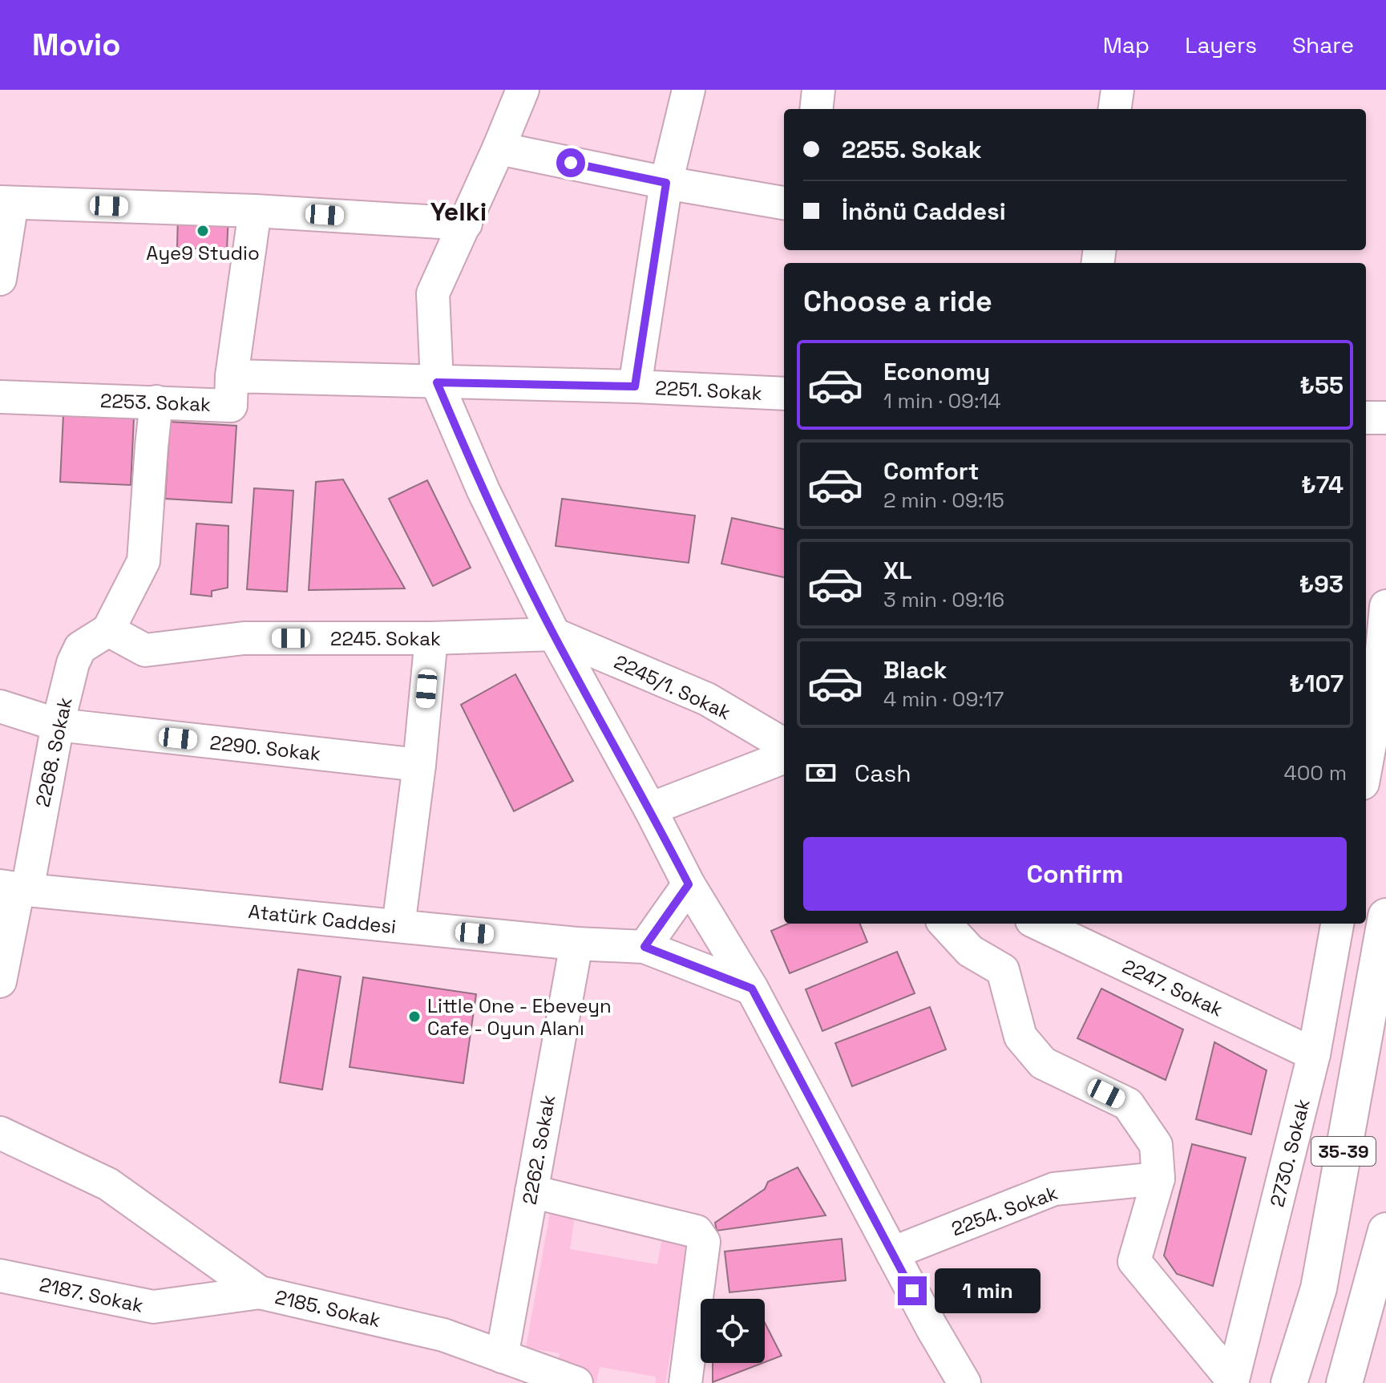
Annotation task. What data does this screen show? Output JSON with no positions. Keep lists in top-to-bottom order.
{
  "streets": {
    "main road": ["35-39"],
    "street": [
      "2251. Sokak",
      "2253. Sokak",
      "2245. Sokak",
      "2245/1. Sokak",
      "2290. Sokak",
      "2268. Sokak",
      "Atatürk Caddesi",
      "2247. Sokak",
      "2262. Sokak",
      "2730. Sokak",
      "2254. Sokak",
      "2187. Sokak",
      "2185. Sokak"
    ]
  },
  "crossings": [
    ["2251. Sokak", "2253. Sokak"],
    ["2245. Sokak", "2245/1. Sokak"],
    ["2245. Sokak", "2268. Sokak"],
    ["2290. Sokak", "2268. Sokak"],
    ["2268. Sokak", "Atatürk Caddesi"],
    ["Atatürk Caddesi", "2262. Sokak"],
    ["2247. Sokak", "2730. Sokak"],
    ["2262. Sokak", "2185. Sokak"],
    ["2187. Sokak", "2185. Sokak"]
  ],
  "districts": ["Yelki"],
  "places": ["Aye9 Studio", "Little One - Ebeveyn Cafe - Oyun Alanı"],
  "page": {
    "header": "Movio",
    "nav": ["Map", "Layers", "Share"],
    "banner": ["2255. Sokak", "İnönü Caddesi"],
    "heading": "Choose a ride",
    "list": [
      {
        "name": "Economy",
        "note": "1 min · 09:14",
        "value": "₺55"
      },
      {
        "name": "Comfort",
        "note": "2 min · 09:15",
        "value": "₺74"
      },
      {
        "name": "XL",
        "note": "3 min · 09:16",
        "value": "₺93"
      },
      {
        "name": "Black",
        "note": "4 min · 09:17",
        "value": "₺107"
      }
    ],
    "pay": ["Cash", "400 m"],
    "buttons": "Confirm",
    "bubble": "1 min"
  }
}
